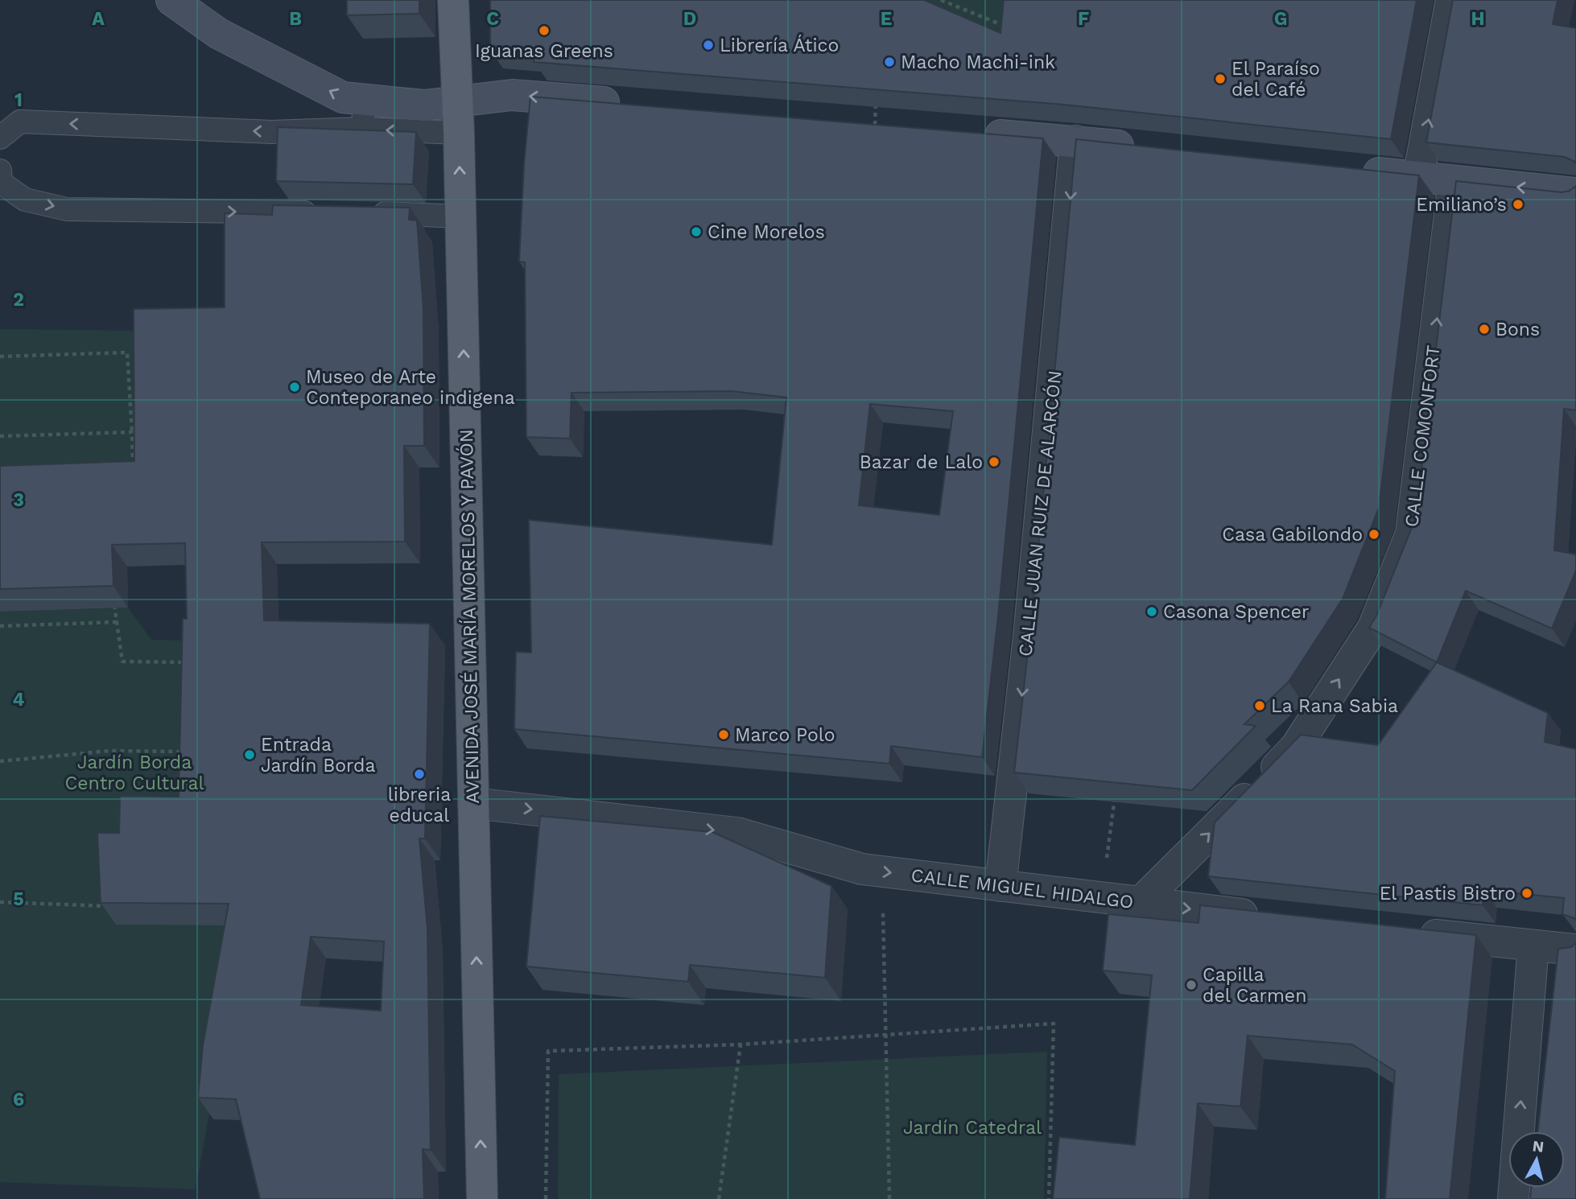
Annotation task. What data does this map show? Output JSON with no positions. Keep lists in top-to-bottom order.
{
  "streets": {
    "main road": ["AVENIDA JOSÉ MARÍA MORELOS Y PAVÓN"],
    "street": ["CALLE COMONFORT", "CALLE JUAN RUIZ DE ALARCÓN", "CALLE MIGUEL HIDALGO"]
  },
  "crossings": [
    ["CALLE COMONFORT", "CALLE MIGUEL HIDALGO"],
    ["CALLE JUAN RUIZ DE ALARCÓN", "CALLE MIGUEL HIDALGO"],
    ["AVENIDA JOSÉ MARÍA MORELOS Y PAVÓN", "CALLE MIGUEL HIDALGO"]
  ],
  "one_way": [
    "CALLE COMONFORT",
    "CALLE JUAN RUIZ DE ALARCÓN",
    "AVENIDA JOSÉ MARÍA MORELOS Y PAVÓN",
    "CALLE MIGUEL HIDALGO"
  ],
  "parks": ["Jardín Borda Centro Cultural", "Jardín Catedral"],
  "places": [
    "Iguanas Greens",
    "Librería Ático",
    "Macho Machi-ink",
    "El Paraíso del Café",
    "Emiliano’s",
    "Cine Morelos",
    "Bons",
    "Museo de Arte Conteporaneo indigena",
    "Bazar de Lalo",
    "Casa Gabilondo",
    "Casona Spencer",
    "La Rana Sabia",
    "Marco Polo",
    "Entrada Jardín Borda",
    "libreria educal",
    "El Pastis Bistro",
    "Capilla del Carmen"
  ],
  "north": "top",
  "grid": {
    "columns": [
      "A",
      "B",
      "C",
      "D",
      "E",
      "F",
      "G",
      "H"
    ],
    "rows": [
      "1",
      "2",
      "3",
      "4",
      "5",
      "6"
    ]
  }
}
